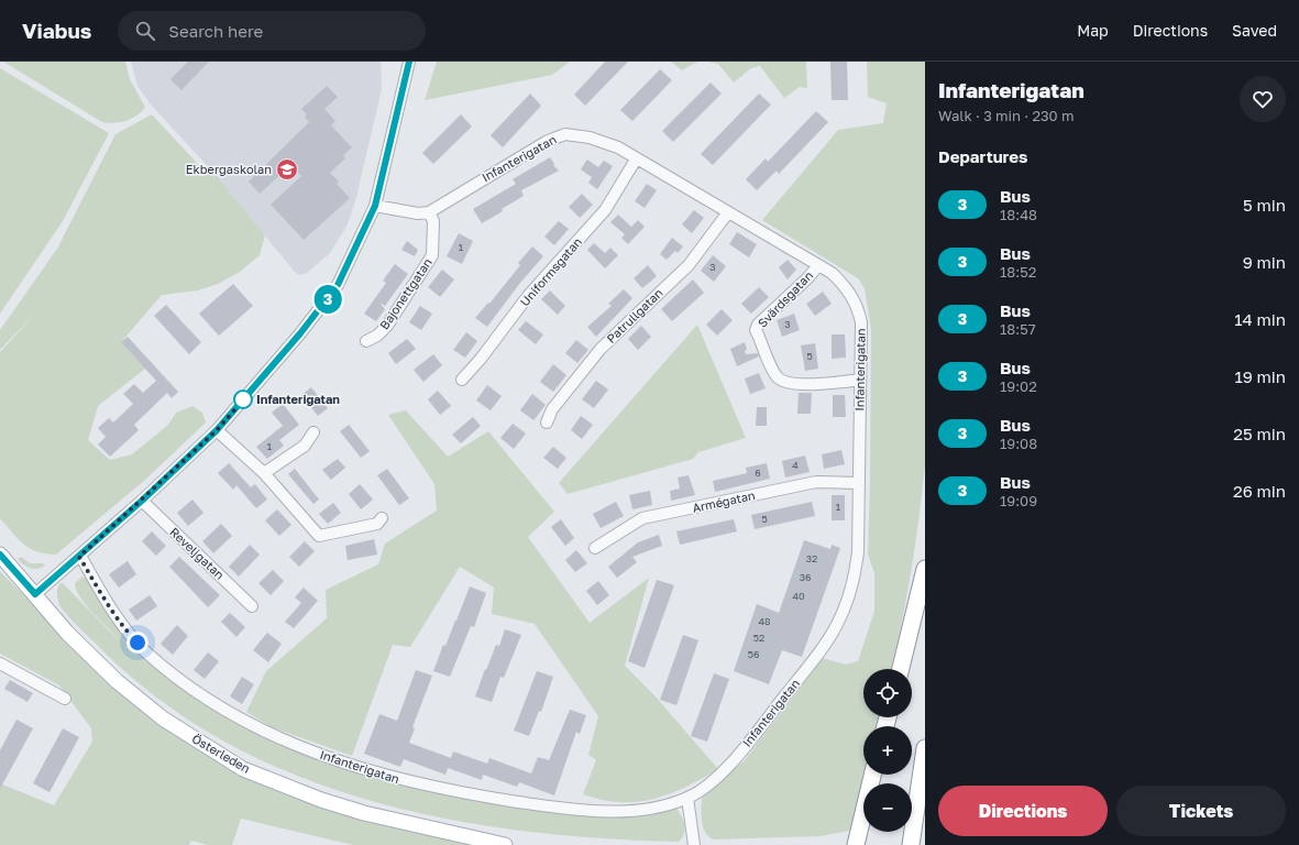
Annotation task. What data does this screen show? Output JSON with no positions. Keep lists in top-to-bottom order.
{
  "streets": {
    "main road": ["Österleden"],
    "street": [
      "Infanterigatan",
      "Uniformsgatan",
      "Bajonettgatan",
      "Svärdsgatan",
      "Patrullgatan",
      "Armégatan",
      "Reveljgatan"
    ]
  },
  "crossings": [
    ["Infanterigatan", "Uniformsgatan"],
    ["Infanterigatan", "Bajonettgatan"],
    ["Infanterigatan", "Svärdsgatan"],
    ["Infanterigatan", "Patrullgatan"],
    ["Infanterigatan", "Armégatan"]
  ],
  "places": {
    "school or university": ["Ekbergaskolan"],
    "other": ["Infanterigatan"]
  },
  "lines": ["bus line 3"],
  "house_numbers": [
    "1",
    "3",
    "3",
    "5",
    "1",
    "4",
    "6",
    "1",
    "5",
    "32",
    "36",
    "40",
    "48",
    "52",
    "56"
  ],
  "page": {
    "header": "Viabus",
    "search": "Search here",
    "nav": ["Map", "Directions", "Saved"],
    "on_map": "3",
    "heading": [
      ["Infanterigatan", "Walk · 3 min · 230 m"],
      "Departures"
    ],
    "list": [
      {
        "mark": "3",
        "name": "Bus",
        "note": "18:48",
        "value": "5 min"
      },
      {
        "mark": "3",
        "name": "Bus",
        "note": "18:52",
        "value": "9 min"
      },
      {
        "mark": "3",
        "name": "Bus",
        "note": "18:57",
        "value": "14 min"
      },
      {
        "mark": "3",
        "name": "Bus",
        "note": "19:02",
        "value": "19 min"
      },
      {
        "mark": "3",
        "name": "Bus",
        "note": "19:08",
        "value": "25 min"
      },
      {
        "mark": "3",
        "name": "Bus",
        "note": "19:09",
        "value": "26 min"
      }
    ],
    "map_buttons": ["+", "−"],
    "buttons": ["Directions", "Tickets"]
  }
}
